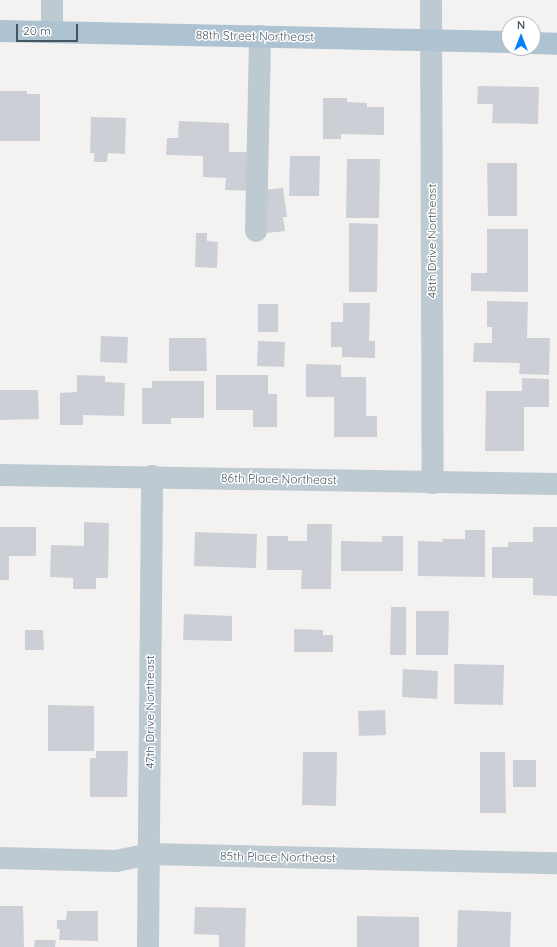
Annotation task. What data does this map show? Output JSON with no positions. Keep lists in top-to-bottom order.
{
  "streets": {
    "main road": ["88th Street Northeast"],
    "street": [
      "48th Drive Northeast",
      "86th Place Northeast",
      "47th Drive Northeast",
      "85th Place Northeast"
    ]
  },
  "crossings": [
    ["88th Street Northeast", "48th Drive Northeast"],
    ["48th Drive Northeast", "86th Place Northeast"],
    ["86th Place Northeast", "47th Drive Northeast"],
    ["47th Drive Northeast", "85th Place Northeast"]
  ],
  "scale_bar": "20 m",
  "north": "top"
}
